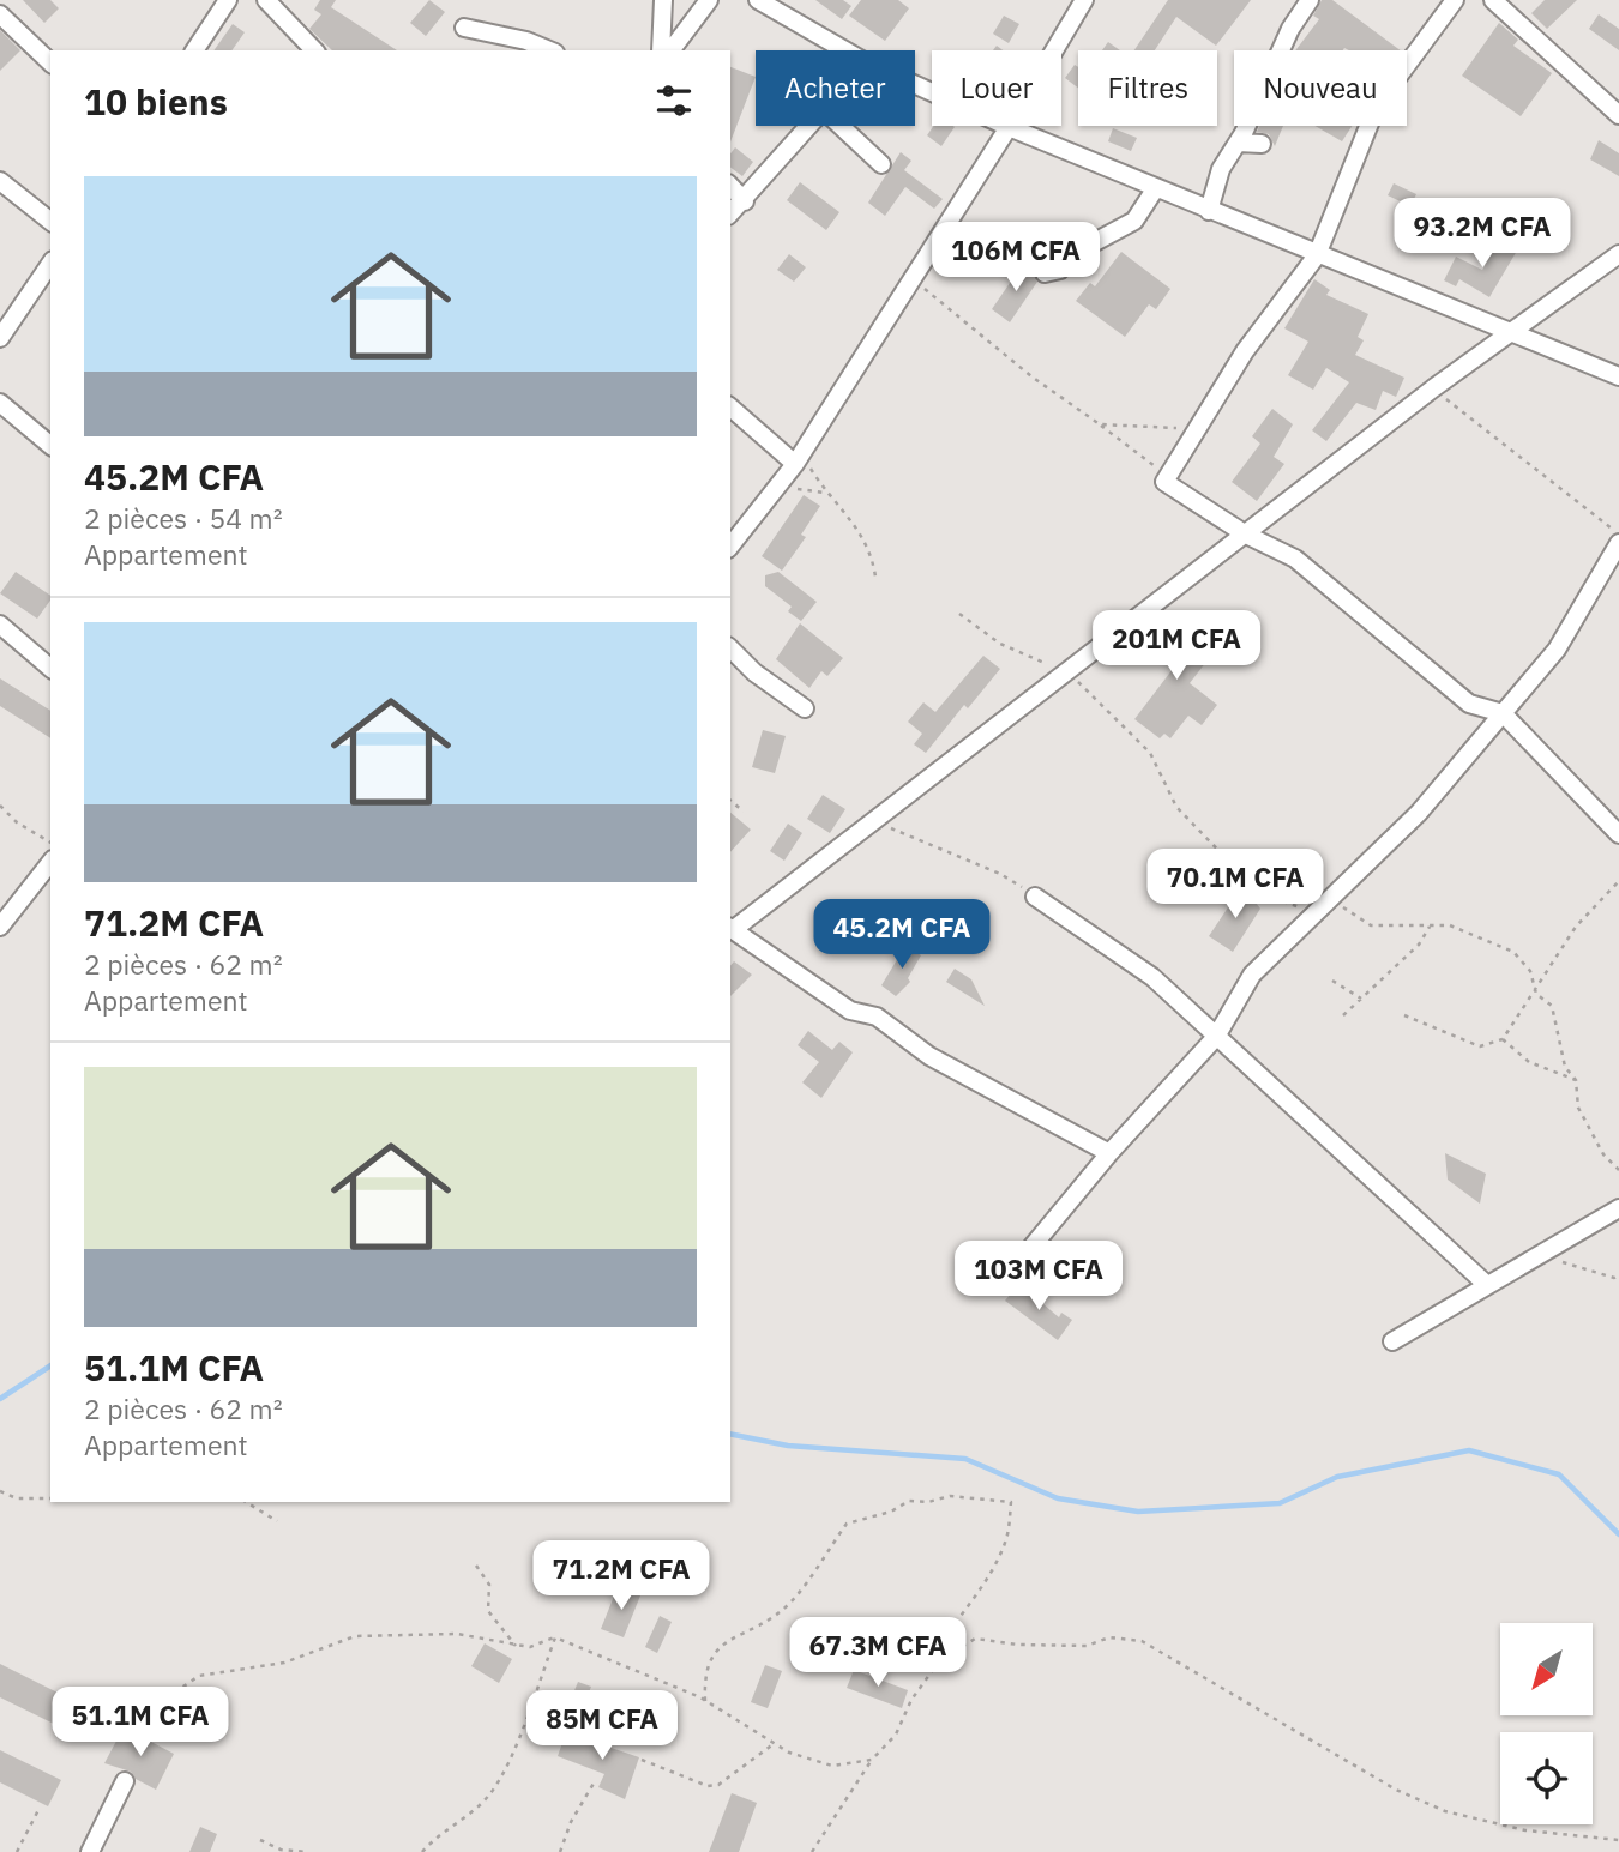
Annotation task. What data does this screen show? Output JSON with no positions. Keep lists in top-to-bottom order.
{
  "north": "bottom left",
  "page": {
    "chip": [
      "Acheter",
      "Louer",
      "Filtres",
      "Nouveau"
    ],
    "heading": "10 biens",
    "list": [
      {
        "name": "45.2M CFA",
        "note": "2 pièces · 54 m² · Appartement"
      },
      {
        "name": "71.2M CFA",
        "note": "2 pièces · 62 m² · Appartement"
      },
      {
        "name": "51.1M CFA",
        "note": "2 pièces · 62 m² · Appartement"
      }
    ],
    "price": [
      "93.2M CFA",
      "106M CFA",
      "201M CFA",
      "70.1M CFA",
      "45.2M CFA",
      "103M CFA",
      "71.2M CFA",
      "67.3M CFA",
      "51.1M CFA",
      "85M CFA"
    ]
  }
}
